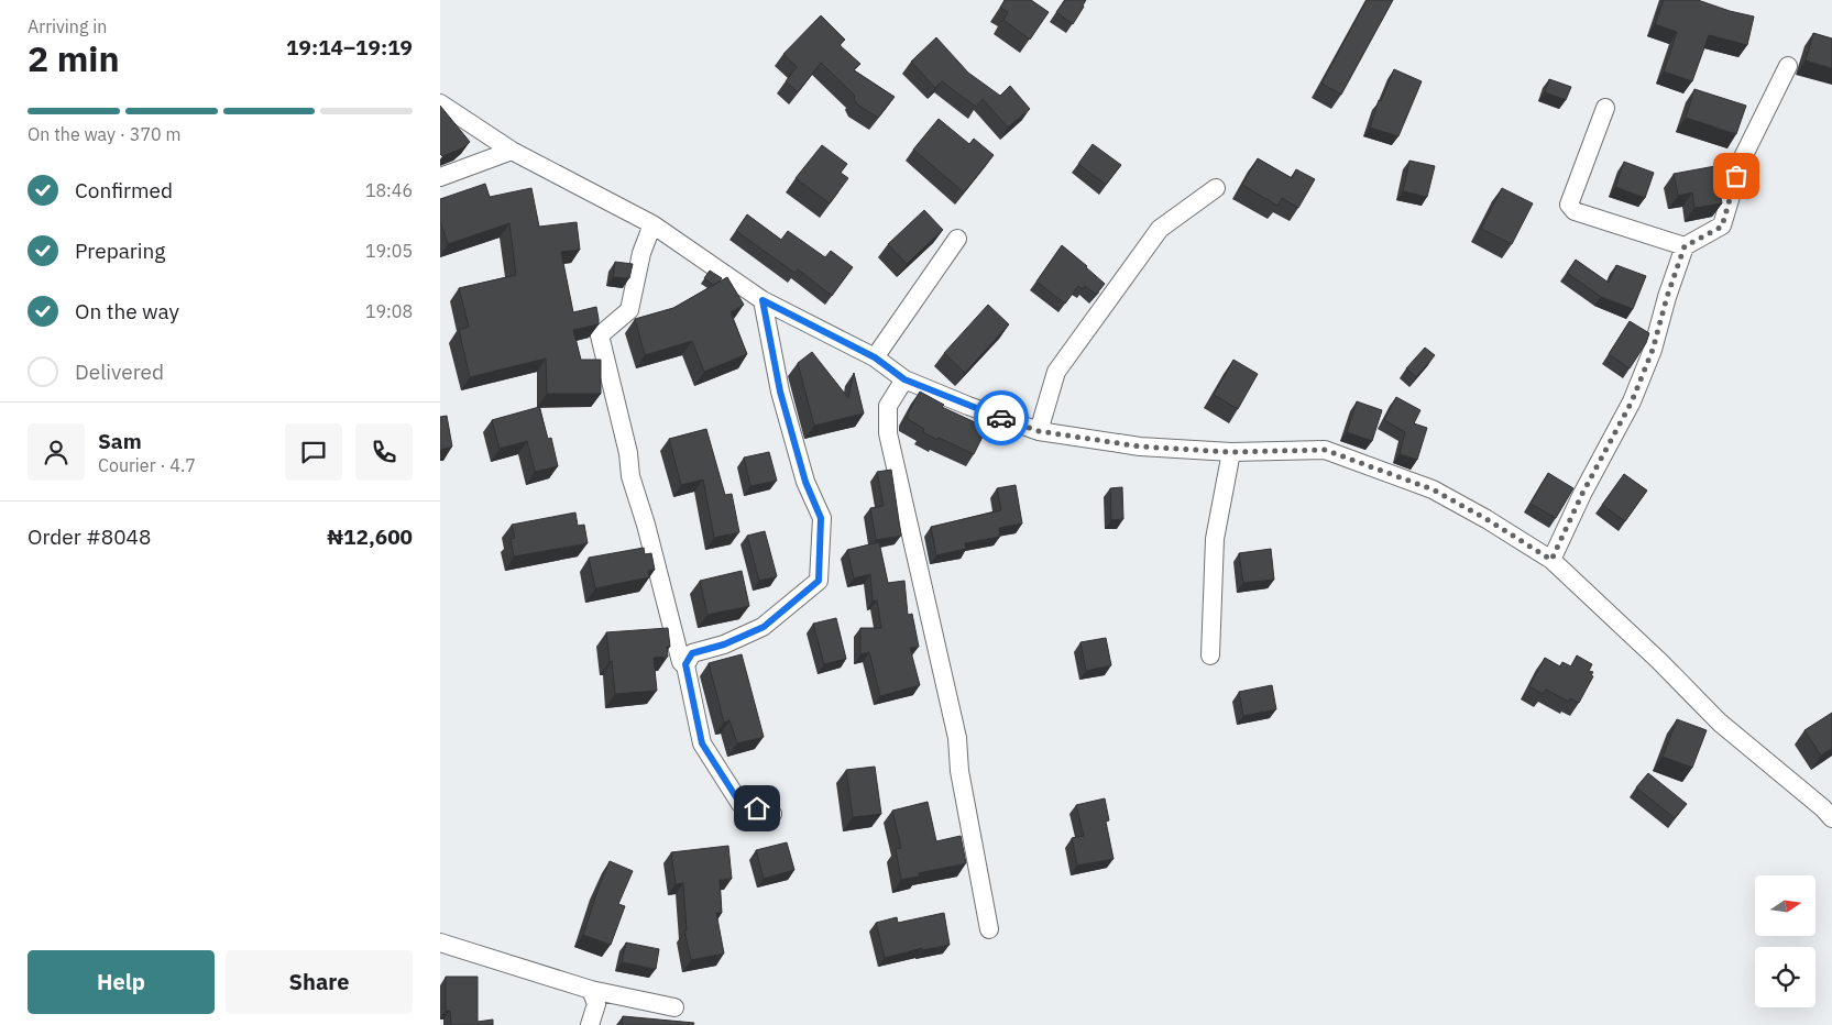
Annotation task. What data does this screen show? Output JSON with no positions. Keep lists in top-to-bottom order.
{
  "north": "right",
  "page": {
    "heading": ["2 min", "Arriving in", "19:14–19:19"],
    "panel": [
      "Sam",
      "Courier · 4.7",
      "Order #8048",
      "₦12,600"
    ],
    "bar": "On the way · 370 m",
    "list": [
      ["Confirmed", "18:46"],
      ["Preparing", "19:05"],
      ["On the way", "19:08"],
      "Delivered"
    ],
    "buttons": ["Help", "Share"]
  }
}
